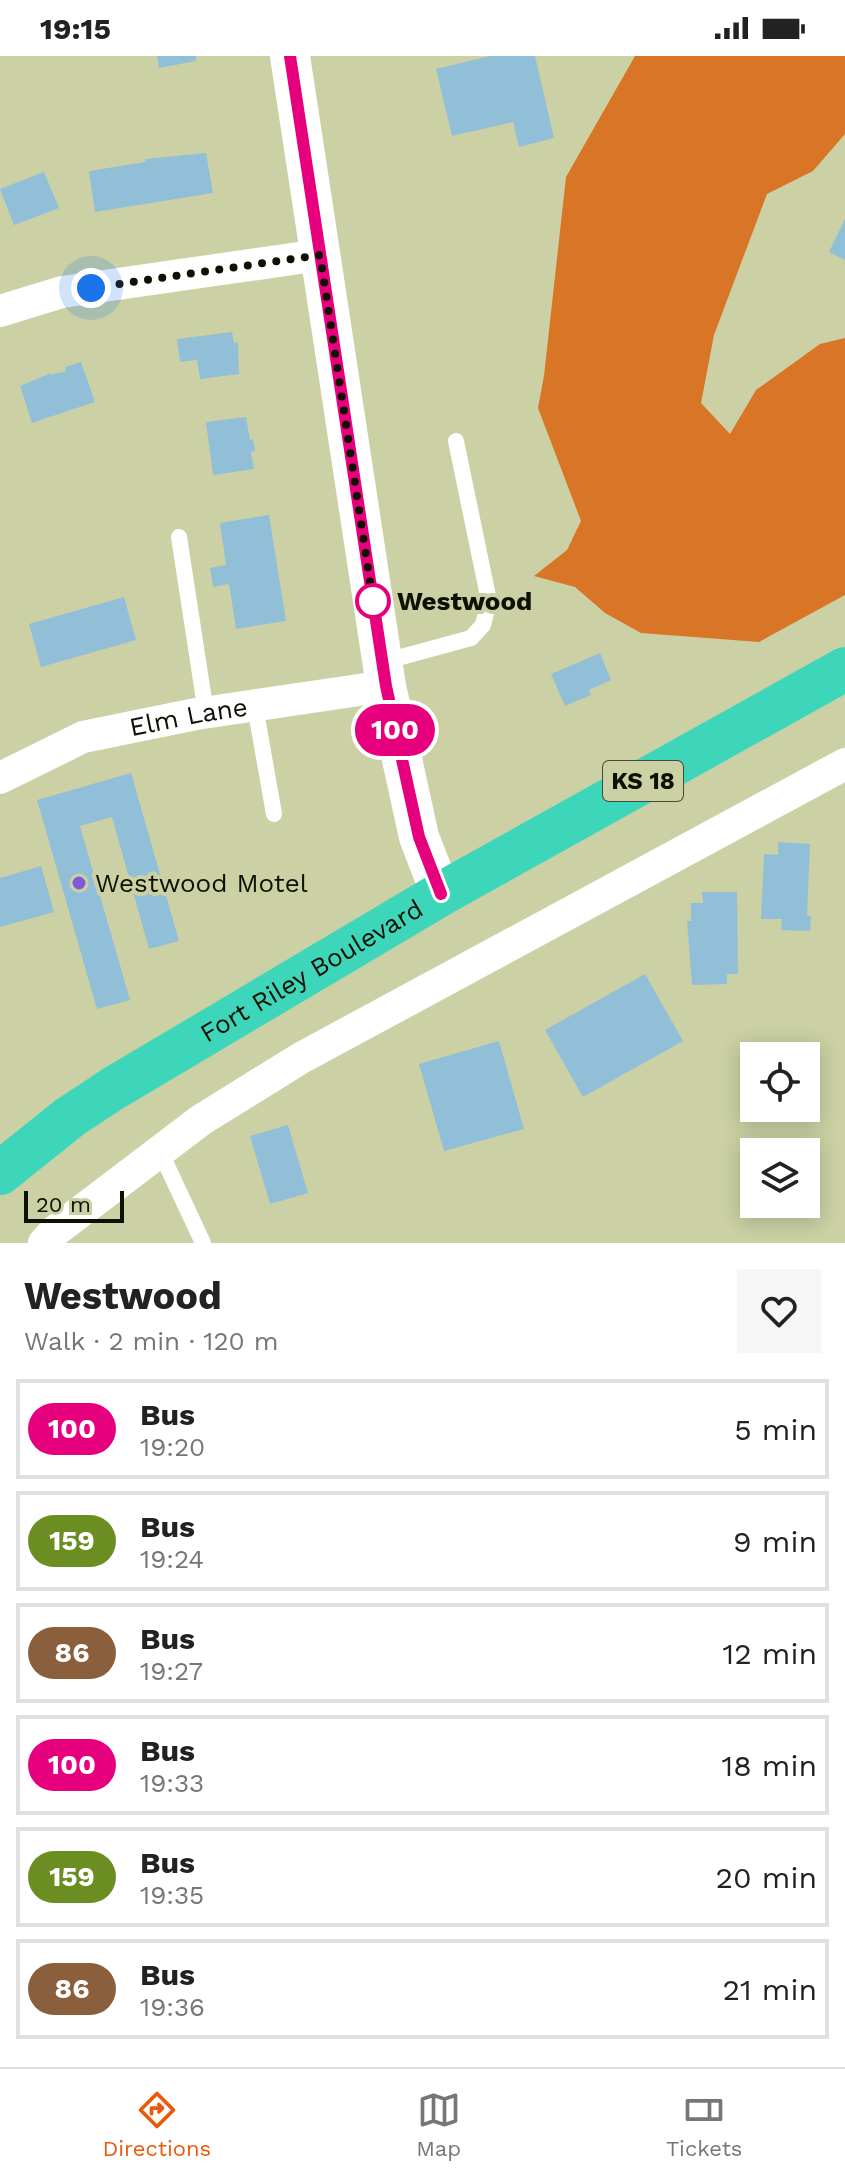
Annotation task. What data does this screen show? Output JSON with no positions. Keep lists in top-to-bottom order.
{
  "streets": {
    "highway": ["KS 18", "Fort Riley Boulevard"],
    "street": ["Elm Lane"]
  },
  "places": ["Westwood", "Westwood Motel"],
  "lines": ["bus line 100"],
  "scale_bar": "20 m",
  "page": {
    "status": "19:15",
    "on_map": "100",
    "scale": "20 m",
    "heading": ["Westwood", "Walk · 2 min · 120 m"],
    "list": [
      {
        "mark": "100",
        "name": "Bus",
        "note": "19:20",
        "value": "5 min"
      },
      {
        "mark": "159",
        "name": "Bus",
        "note": "19:24",
        "value": "9 min"
      },
      {
        "mark": "86",
        "name": "Bus",
        "note": "19:27",
        "value": "12 min"
      },
      {
        "mark": "100",
        "name": "Bus",
        "note": "19:33",
        "value": "18 min"
      },
      {
        "mark": "159",
        "name": "Bus",
        "note": "19:35",
        "value": "20 min"
      },
      {
        "mark": "86",
        "name": "Bus",
        "note": "19:36",
        "value": "21 min"
      }
    ],
    "tabs": ["Directions", "Map", "Tickets"]
  }
}
